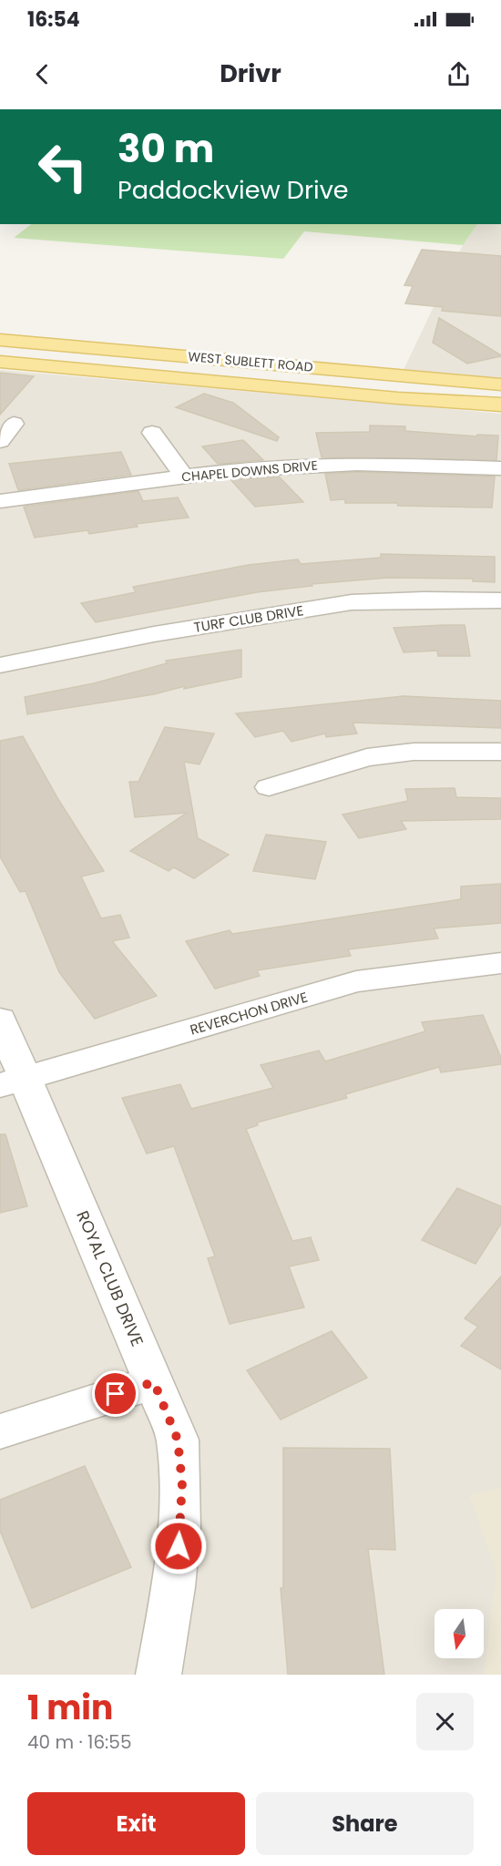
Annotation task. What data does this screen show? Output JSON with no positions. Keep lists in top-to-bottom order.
{
  "streets": {
    "main road": ["WEST SUBLETT ROAD"],
    "street": [
      "CHAPEL DOWNS DRIVE",
      "TURF CLUB DRIVE",
      "REVERCHON DRIVE",
      "ROYAL CLUB DRIVE"
    ]
  },
  "crossings": [
    ["REVERCHON DRIVE", "ROYAL CLUB DRIVE"]
  ],
  "north": "bottom",
  "page": {
    "status": "16:54",
    "header": "Drivr",
    "turn": ["30 m", "Paddockview Drive"],
    "heading": ["1 min", "40 m · 16:55"],
    "buttons": ["Exit", "Share"]
  }
}
